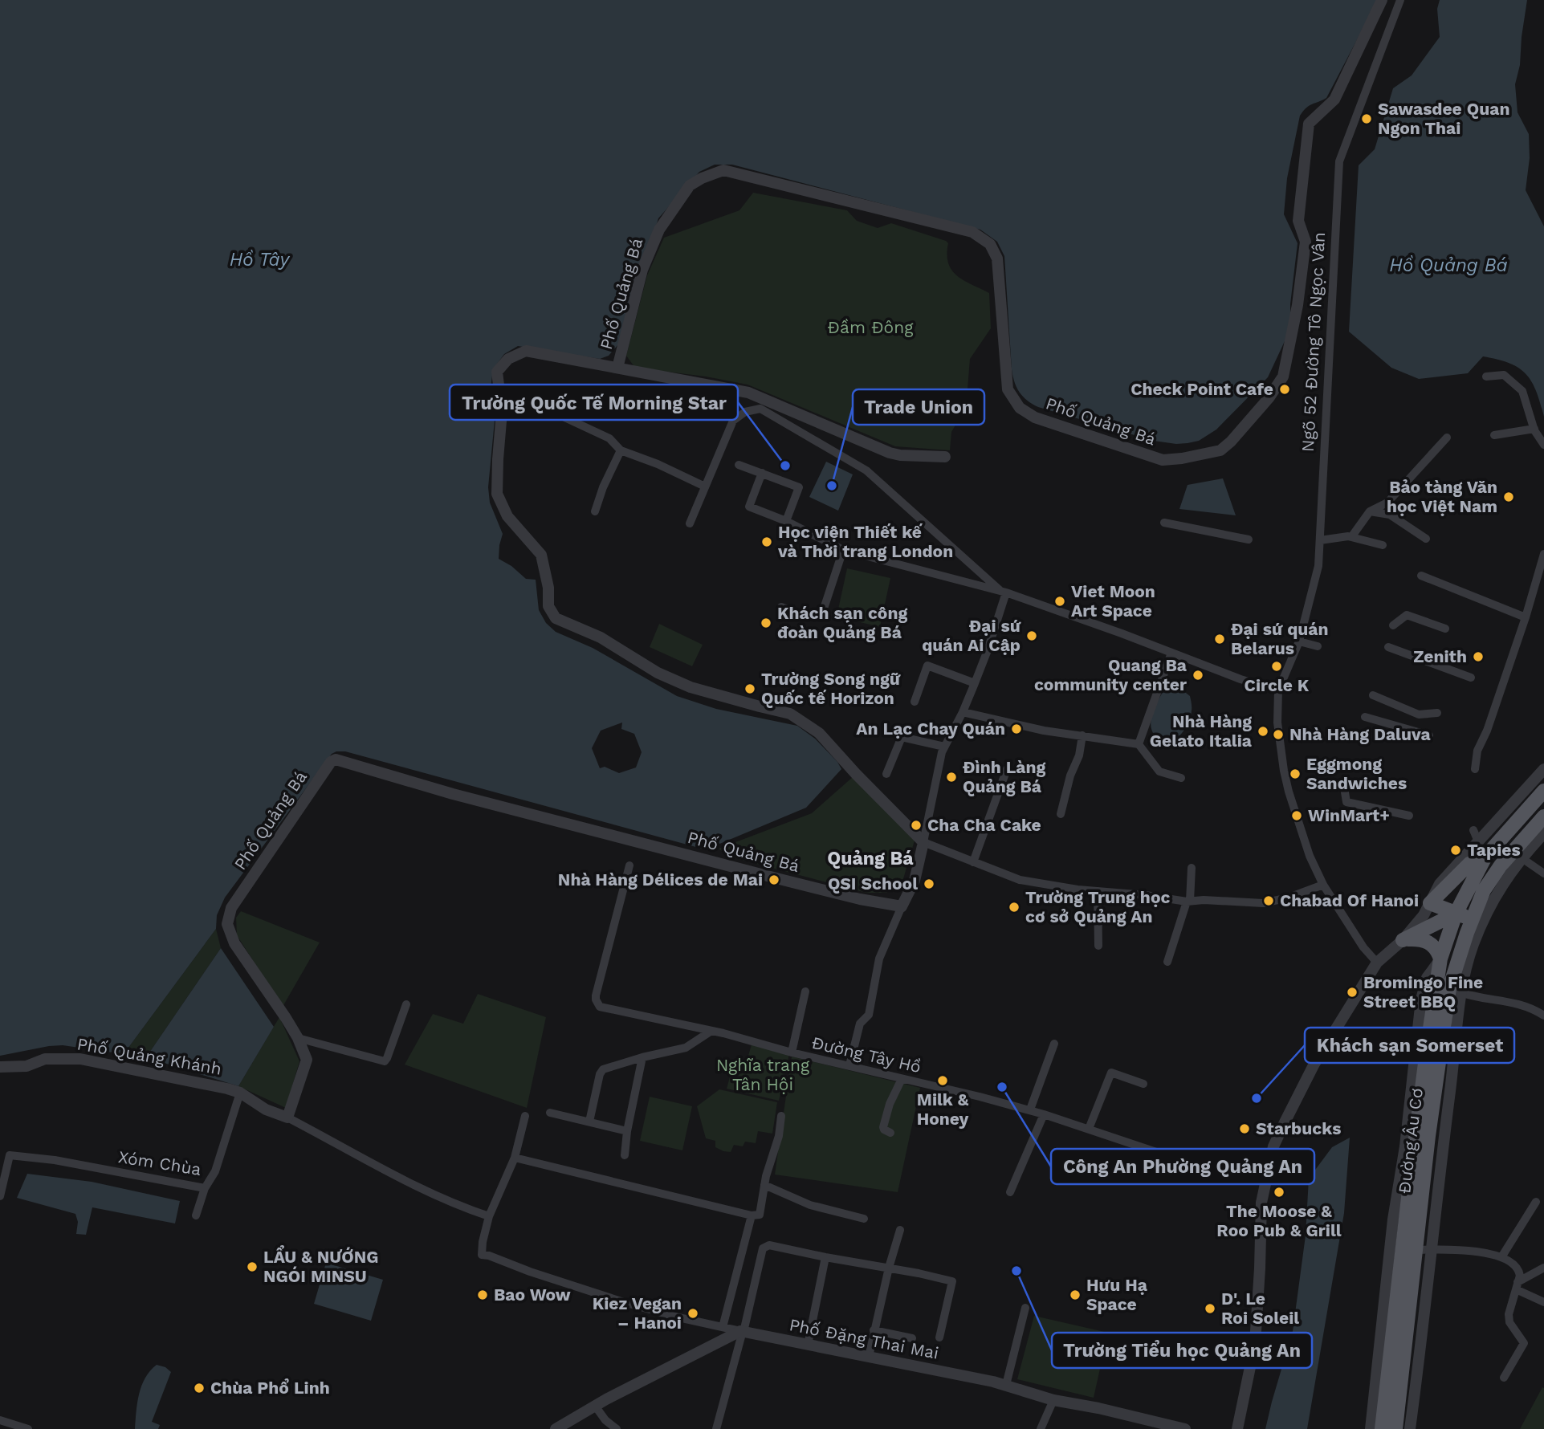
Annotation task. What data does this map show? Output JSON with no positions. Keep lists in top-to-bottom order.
{
  "streets": {
    "main road": ["Đường Âu Cơ"],
    "street": [
      "Phố Quảng Bá",
      "Ngõ 52 Đường Tô Ngọc Vân",
      "Đường Tây Hồ",
      "Phố Quảng Khánh",
      "Xóm Chùa",
      "Phố Đặng Thai Mai"
    ]
  },
  "crossings": [
    ["Phố Quảng Bá", "Phố Quảng Khánh"],
    ["Phố Quảng Khánh", "Xóm Chùa"]
  ],
  "districts": ["Quảng Bá"],
  "water": ["Hồ Tây", "Hồ Quảng Bá"],
  "parks": ["Đầm Đông", "Nghĩa trang Tân Hội"],
  "places": [
    "Sawasdee Quan Ngon Thai",
    "Check Point Cafe",
    "Trường Quốc Tế Morning Star",
    "Trade Union",
    "Bảo tàng Văn học Việt Nam",
    "Học viện Thiết kế và Thời trang London",
    "Viet Moon Art Space",
    "Khách sạn công đoàn Quảng Bá",
    "Đại sứ quán Ai Cập",
    "Đại sứ quán Belarus",
    "Zenith",
    "Circle K",
    "Quang Ba community center",
    "Trường Song ngữ Quốc tế Horizon",
    "An Lạc Chay Quán",
    "Nhà Hàng Gelato Italia",
    "Nhà Hàng Daluva",
    "Eggmong Sandwiches",
    "Đình Làng Quảng Bá",
    "WinMart+",
    "Cha Cha Cake",
    "Tapies",
    "Nhà Hàng Délices de Mai",
    "QSI School",
    "Chabad Of Hanoi",
    "Trường Trung học cơ sở Quảng An",
    "Bromingo Fine Street BBQ",
    "Milk & Honey",
    "Công An Phường Quảng An",
    "Khách sạn Somerset",
    "Starbucks",
    "The Moose & Roo Pub & Grill",
    "LẨU & NƯỚNG NGÓI MINSU",
    "Trường Tiểu học Quảng An",
    "Bao Wow",
    "Hưu Hạ Space",
    "D'. Le Roi Soleil",
    "Kiez Vegan – Hanoi",
    "Chùa Phổ Linh"
  ]
}
